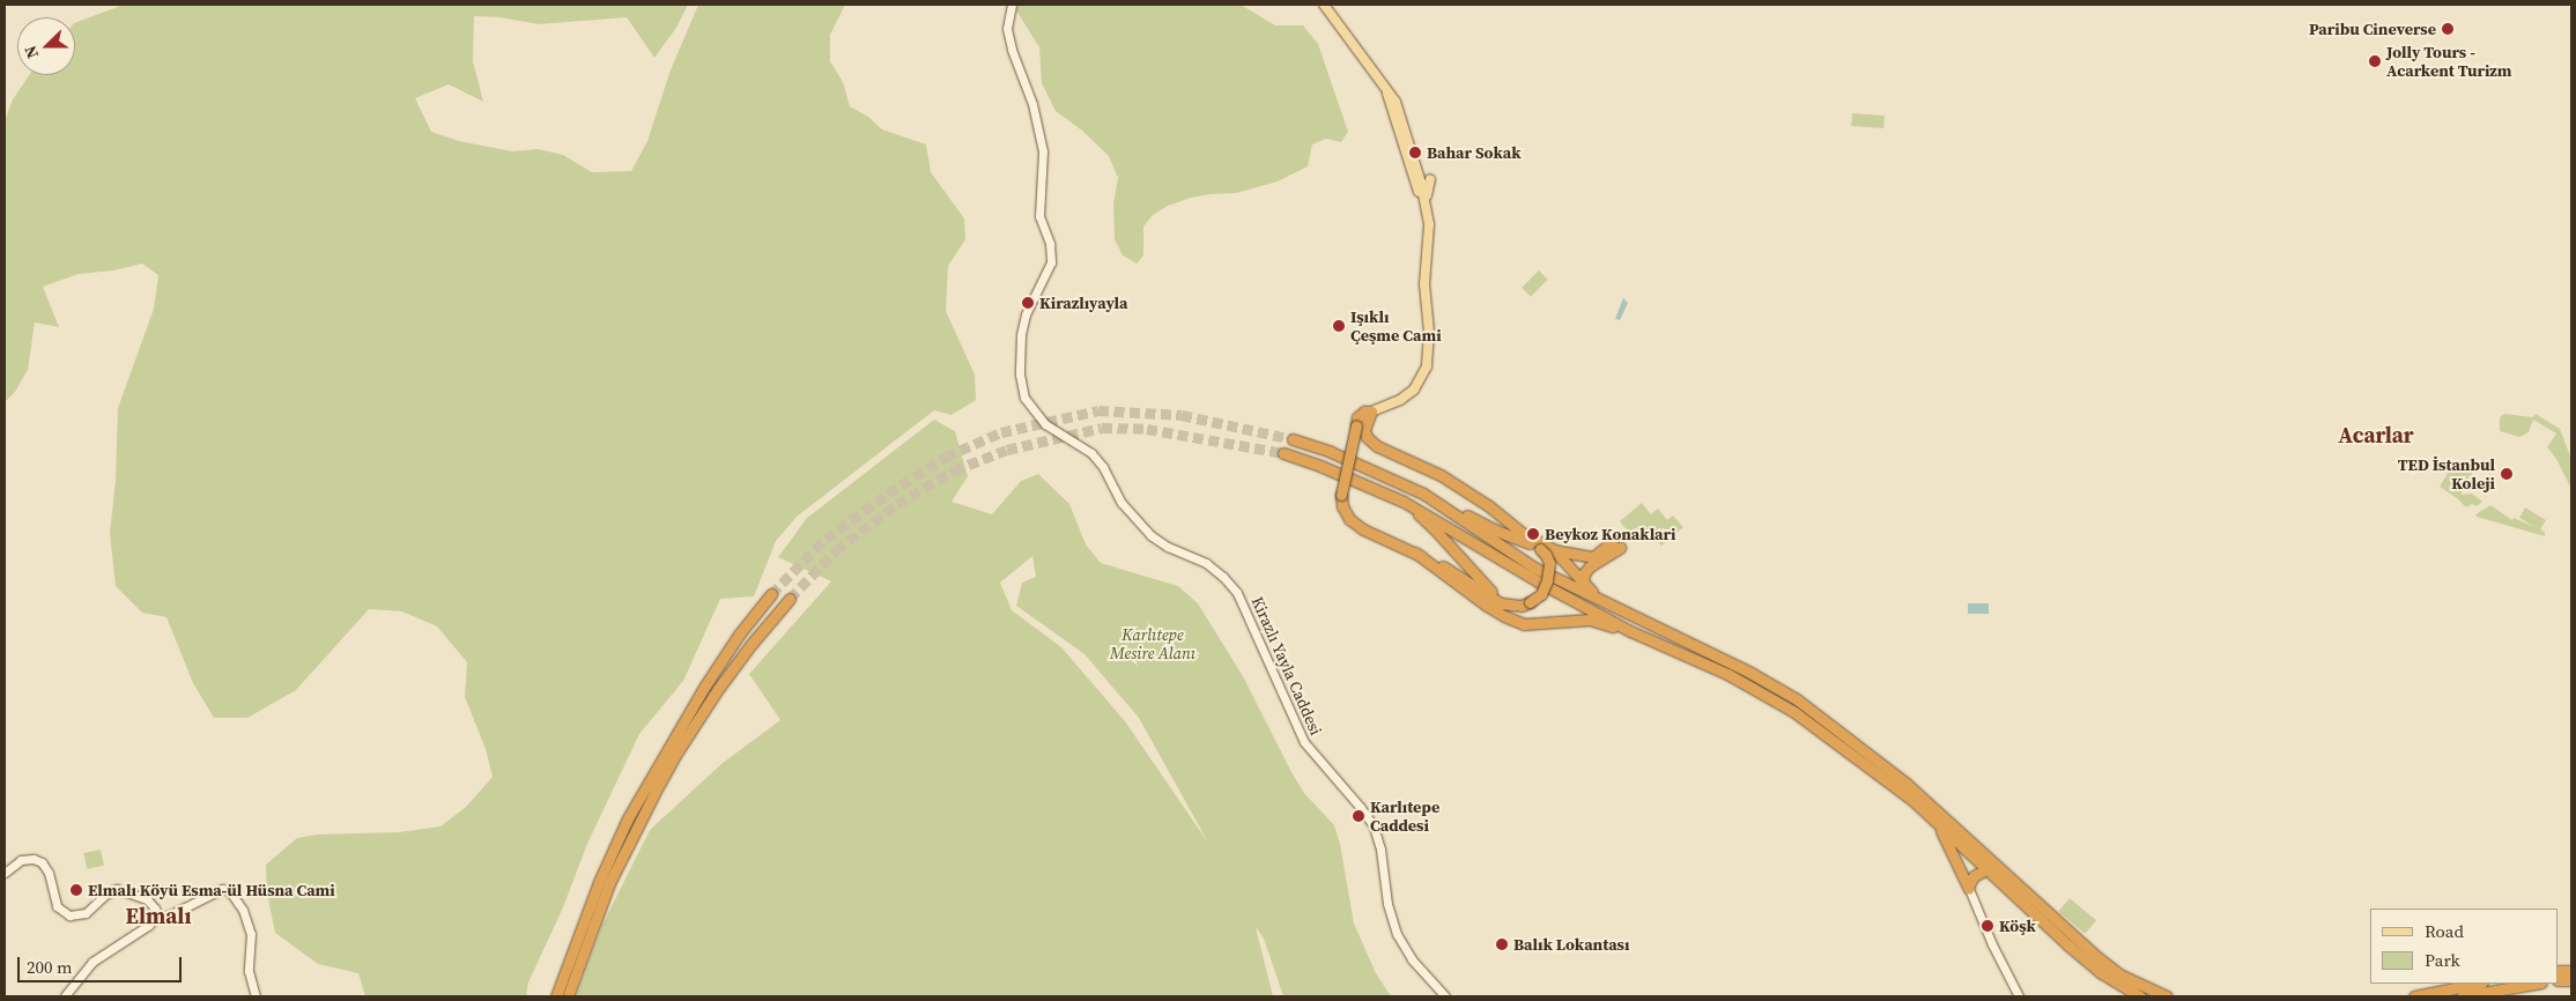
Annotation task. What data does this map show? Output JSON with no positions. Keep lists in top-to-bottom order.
{
  "streets": {
    "main road": ["Kirazlı Yayla Caddesi"]
  },
  "districts": ["Acarlar", "Elmalı"],
  "parks": ["Karlıtepe Mesire Alanı"],
  "places": [
    "Paribu Cineverse",
    "Jolly Tours - Acarkent Turizm",
    "Bahar Sokak",
    "Kirazlıyayla",
    "Işıklı Çeşme Cami",
    "TED İstanbul Koleji",
    "Beykoz Konaklari",
    "Karlıtepe Caddesi",
    "Elmalı Köyü Esma-ül Hüsna Cami",
    "Köşk",
    "Balık Lokantası"
  ],
  "legend": ["Road", "Park"],
  "scale_bar": "200 m",
  "north": "left"
}
